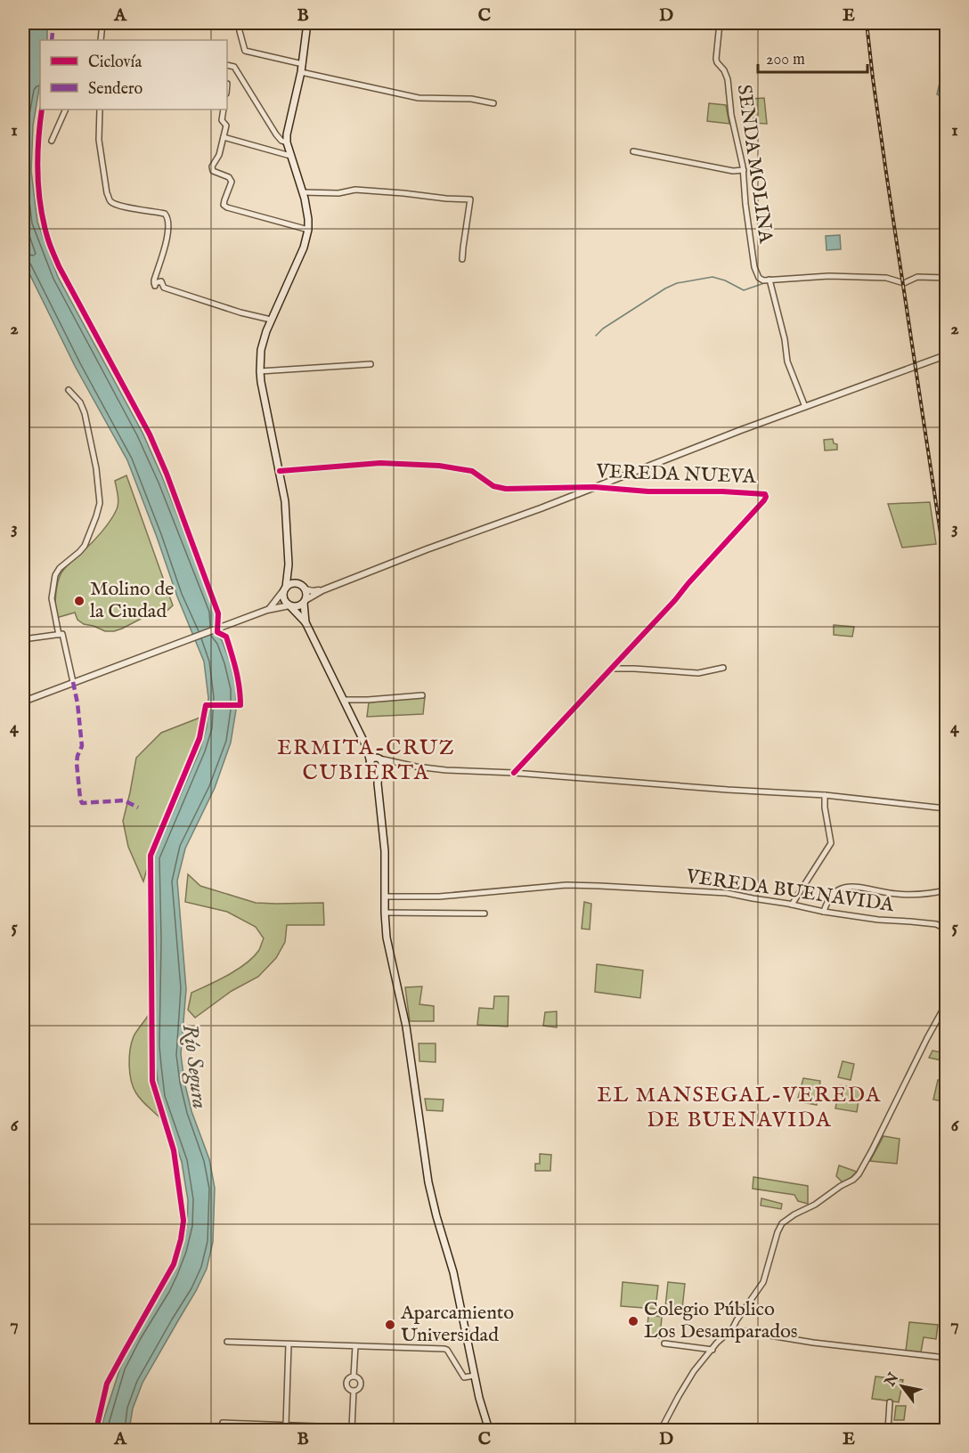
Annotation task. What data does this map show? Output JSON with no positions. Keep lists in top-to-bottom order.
{
  "streets": {
    "street": ["SENDA MOLINA", "VEREDA NUEVA", "VEREDA BUENAVIDA"]
  },
  "districts": ["ERMITA-CRUZ CUBIERTA", "EL MANSEGAL-VEREDA DE BUENAVIDA"],
  "water": ["Río Segura"],
  "places": ["Molino de la Ciudad", "Colegio Público Los Desamparados", "Aparcamiento Universidad"],
  "legend": ["Ciclovía", "Sendero"],
  "scale_bar": "200 m",
  "north": "top left",
  "grid": {
    "columns": [
      "A",
      "B",
      "C",
      "D",
      "E"
    ],
    "rows": [
      "1",
      "2",
      "3",
      "4",
      "5",
      "6",
      "7"
    ]
  }
}
